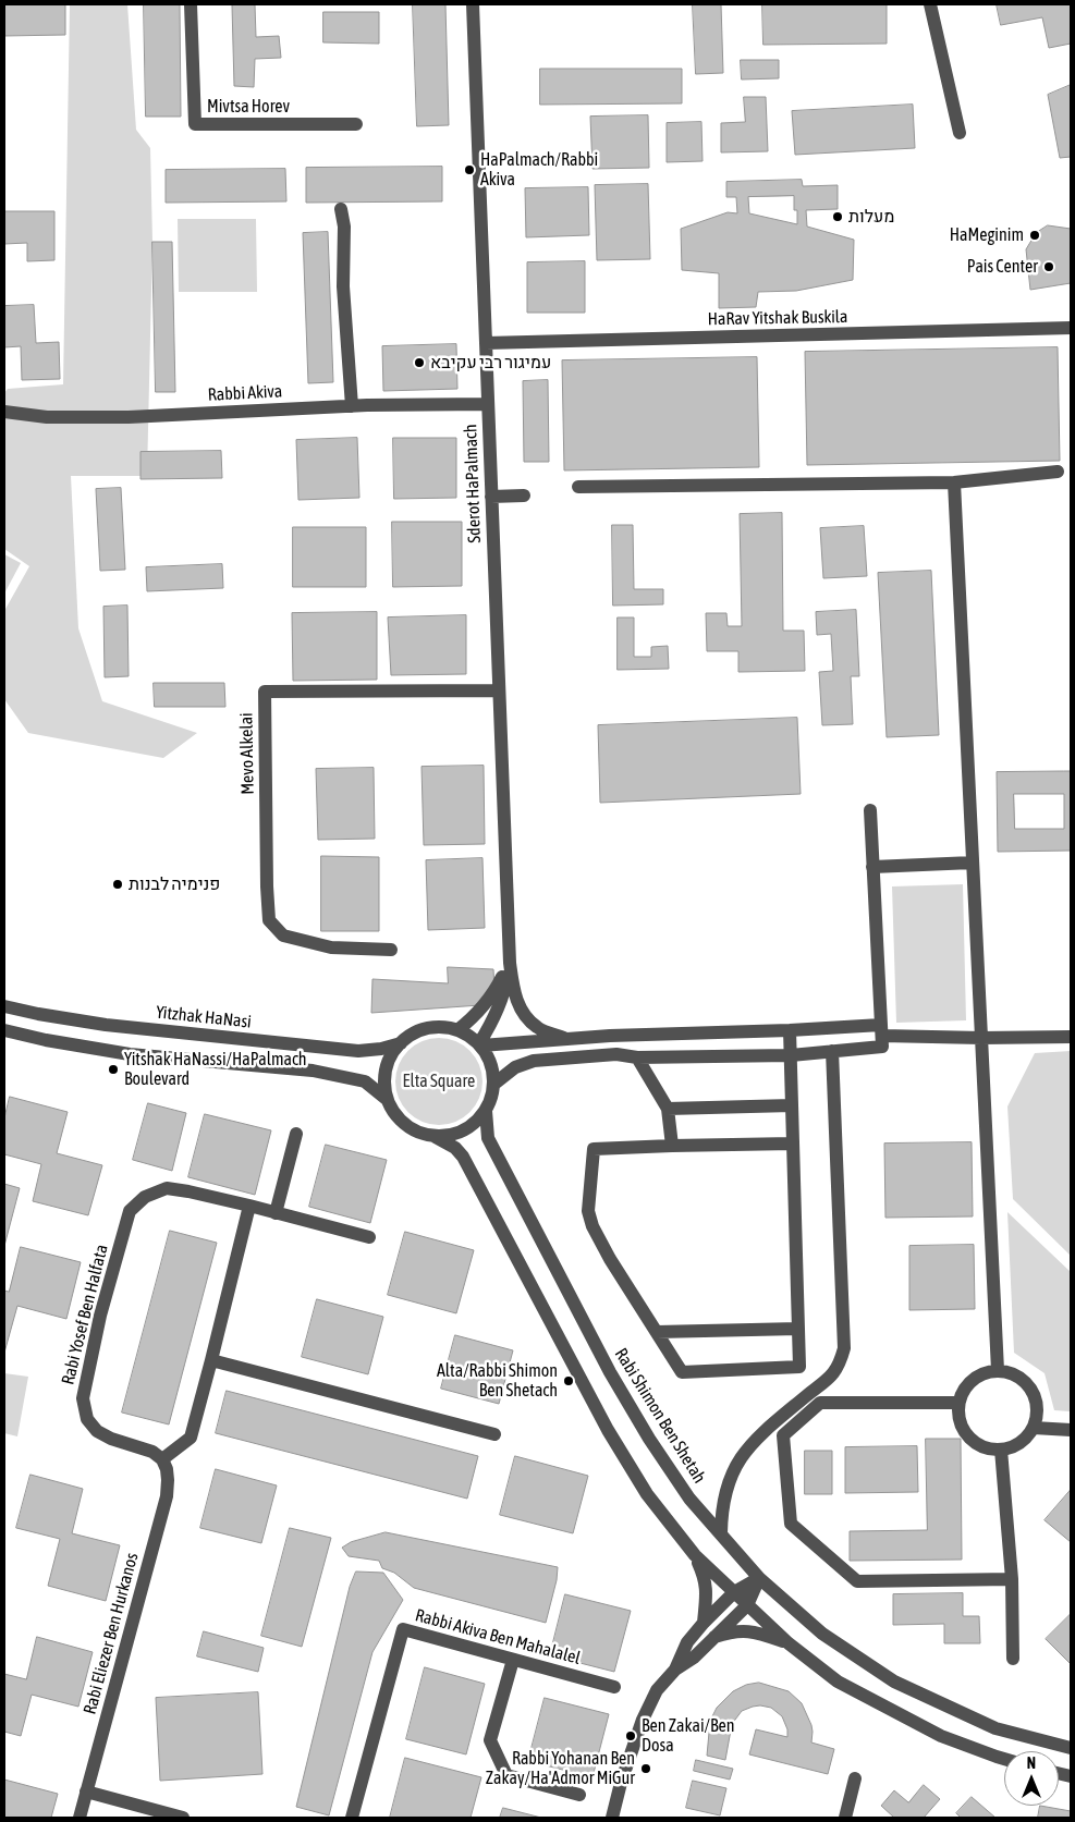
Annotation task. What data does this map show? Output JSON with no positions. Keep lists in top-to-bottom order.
{
  "streets": {
    "street": [
      "Mivtsa Horev",
      "HaRav Yitshak Buskila",
      "Rabbi Akiva",
      "Sderot HaPalmach",
      "Mevo Alkelai",
      "Yitzhak HaNasi",
      "Rabi Yosef Ben Halfata",
      "Rabi Shimon Ben Shetah",
      "Rabi Eliezer Ben Hurkanos",
      "Rabbi Akiva Ben Mahalalel"
    ]
  },
  "crossings": [
    ["HaRav Yitshak Buskila", "Sderot HaPalmach"],
    ["Rabbi Akiva", "Sderot HaPalmach"],
    ["Sderot HaPalmach", "Mevo Alkelai"],
    ["Sderot HaPalmach", "Yitzhak HaNasi"],
    ["Sderot HaPalmach", "Rabi Shimon Ben Shetah"],
    ["Yitzhak HaNasi", "Rabi Shimon Ben Shetah"],
    ["Rabi Yosef Ben Halfata", "Rabi Eliezer Ben Hurkanos"]
  ],
  "parks": ["Elta Square"],
  "places": [
    "HaPalmach/Rabbi Akiva",
    "מעלות",
    "HaMeginim",
    "Pais Center",
    "עמיגור רבי עקיבא",
    "פנימיה לבנות",
    "Yitshak HaNassi/HaPalmach Boulevard",
    "Alta/Rabbi Shimon Ben Shetach",
    "Ben Zakai/Ben Dosa",
    "Rabbi Yohanan Ben Zakay/Ha'Admor MiGur"
  ],
  "north": "top"
}
